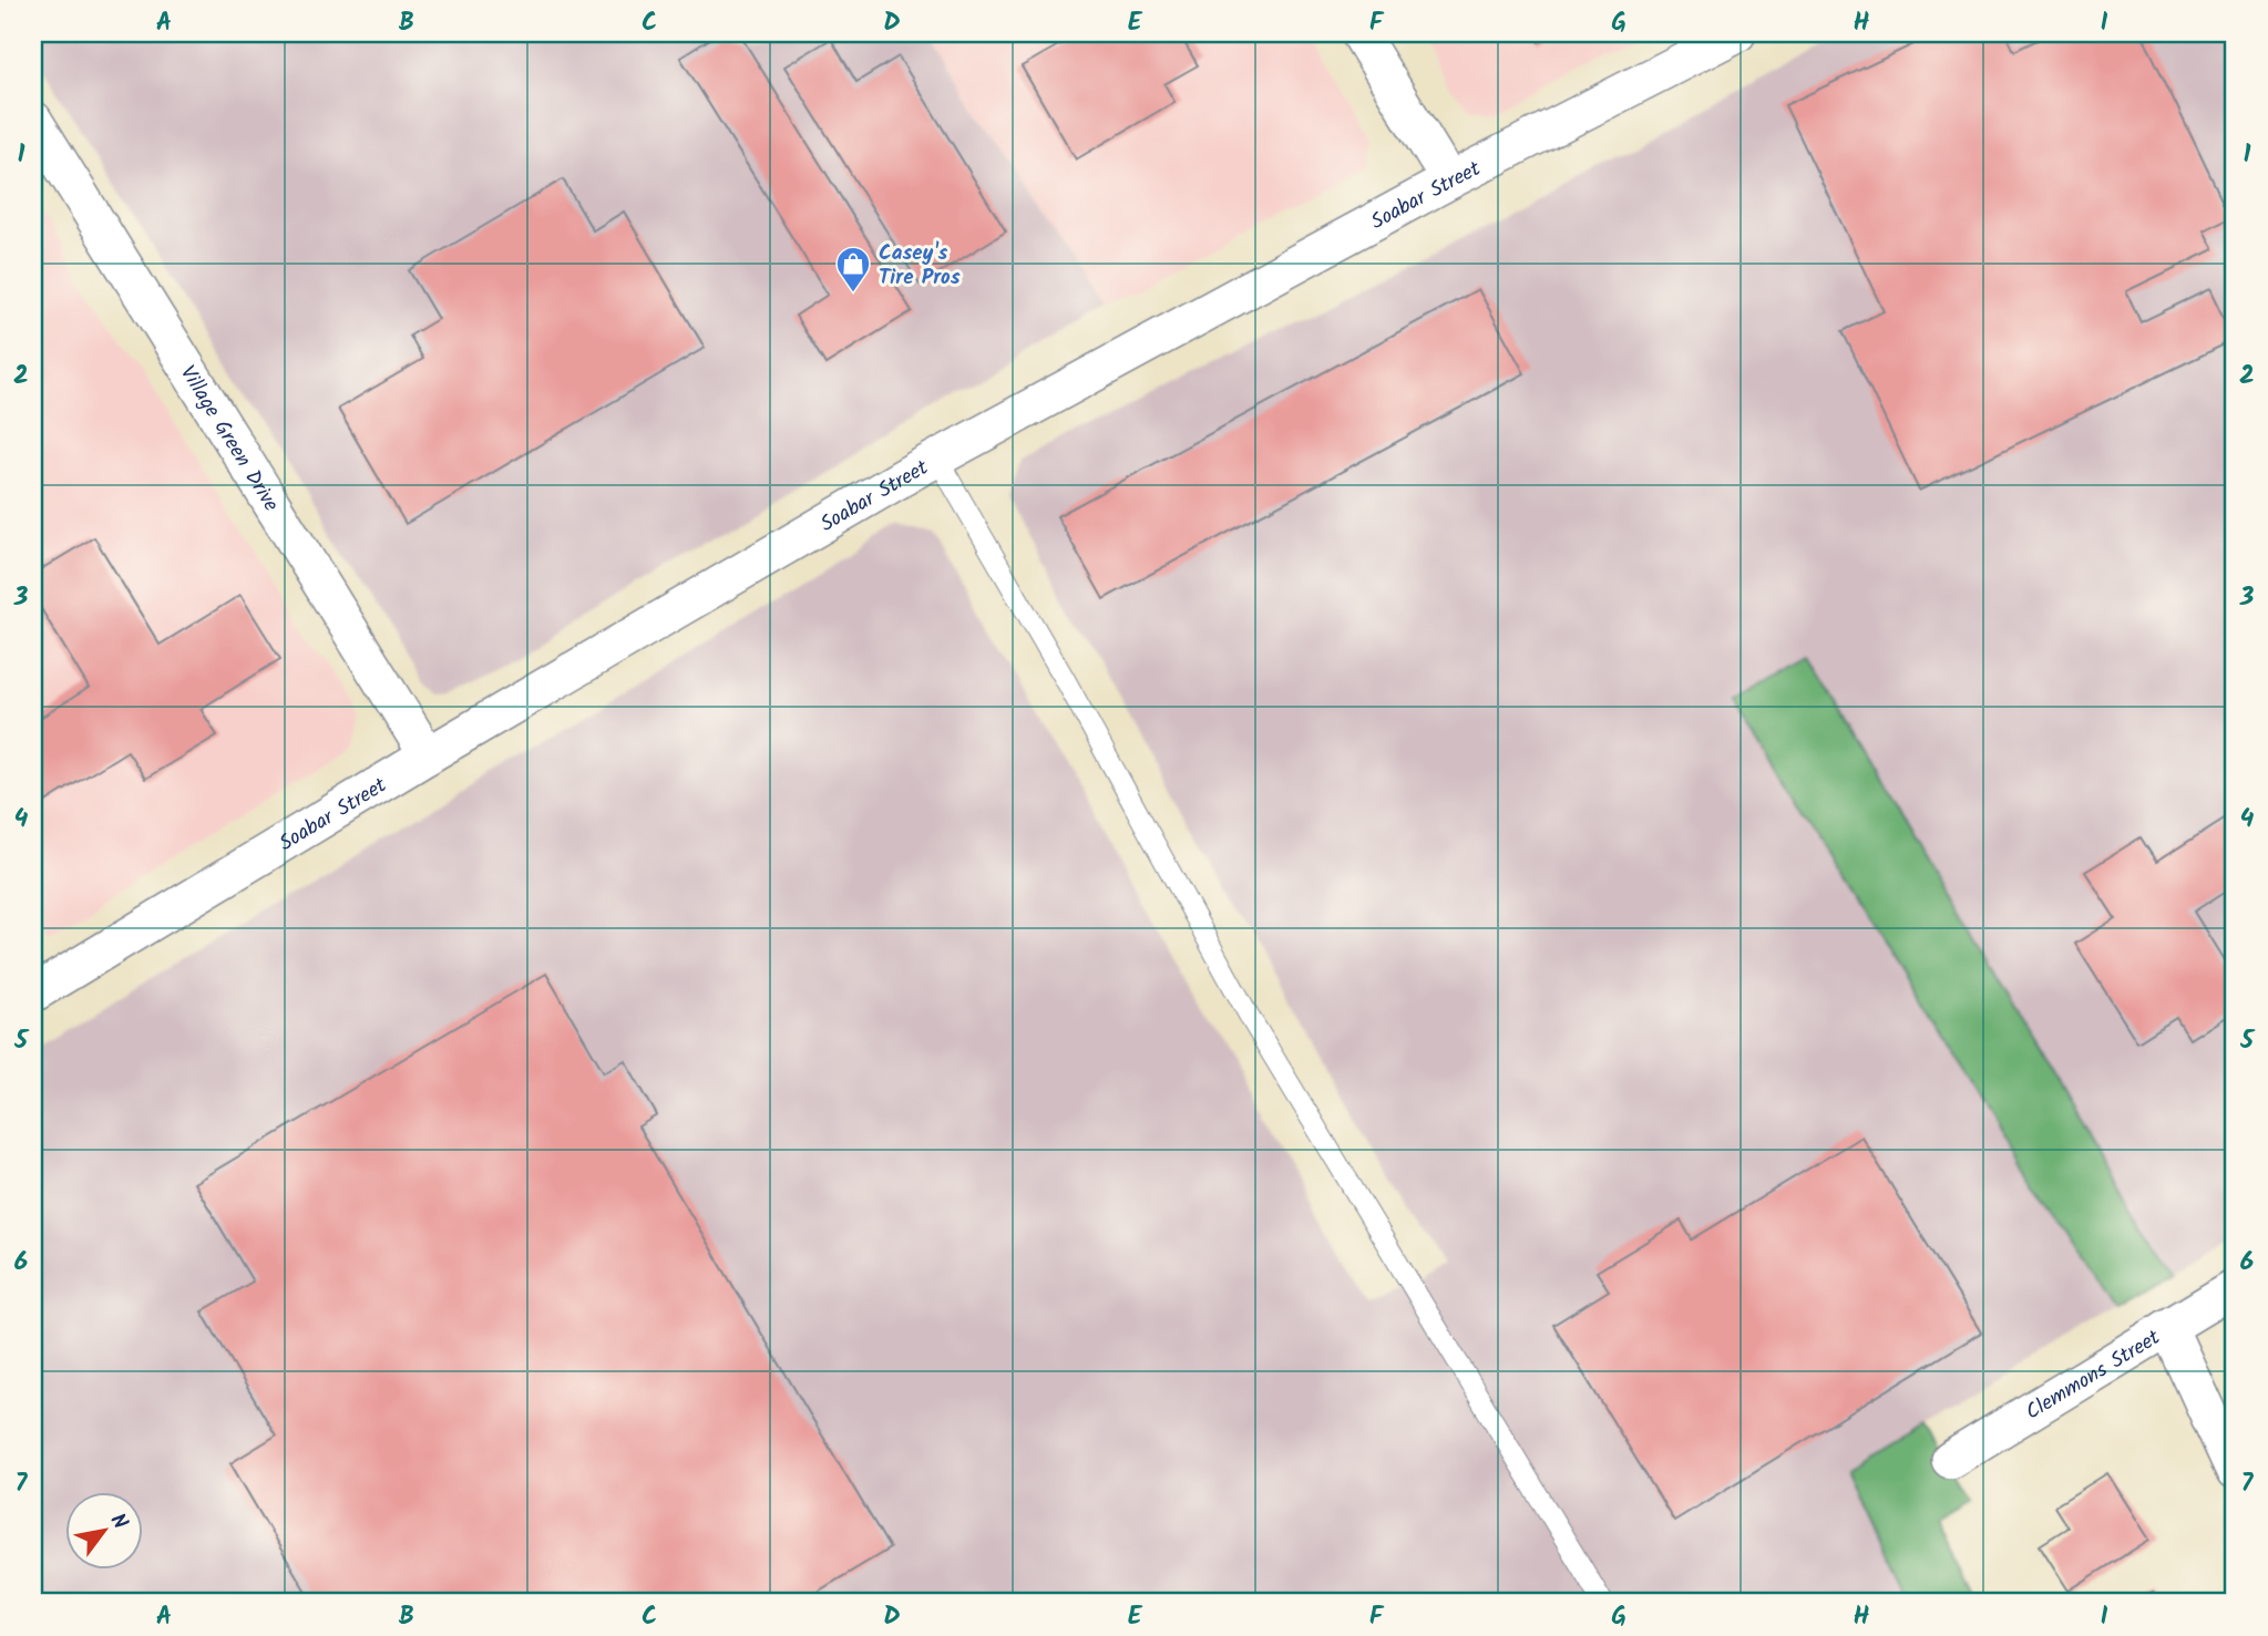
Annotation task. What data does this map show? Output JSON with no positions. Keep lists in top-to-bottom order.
{
  "streets": {
    "street": ["Soabar Street", "Village Green Drive", "Clemmons Street"]
  },
  "crossings": [
    ["Soabar Street", "Village Green Drive"]
  ],
  "places": {
    "shop": ["Casey's Tire Pros"]
  },
  "north": "top right",
  "grid": {
    "columns": [
      "A",
      "B",
      "C",
      "D",
      "E",
      "F",
      "G",
      "H",
      "I"
    ],
    "rows": [
      "1",
      "2",
      "3",
      "4",
      "5",
      "6",
      "7"
    ]
  }
}
